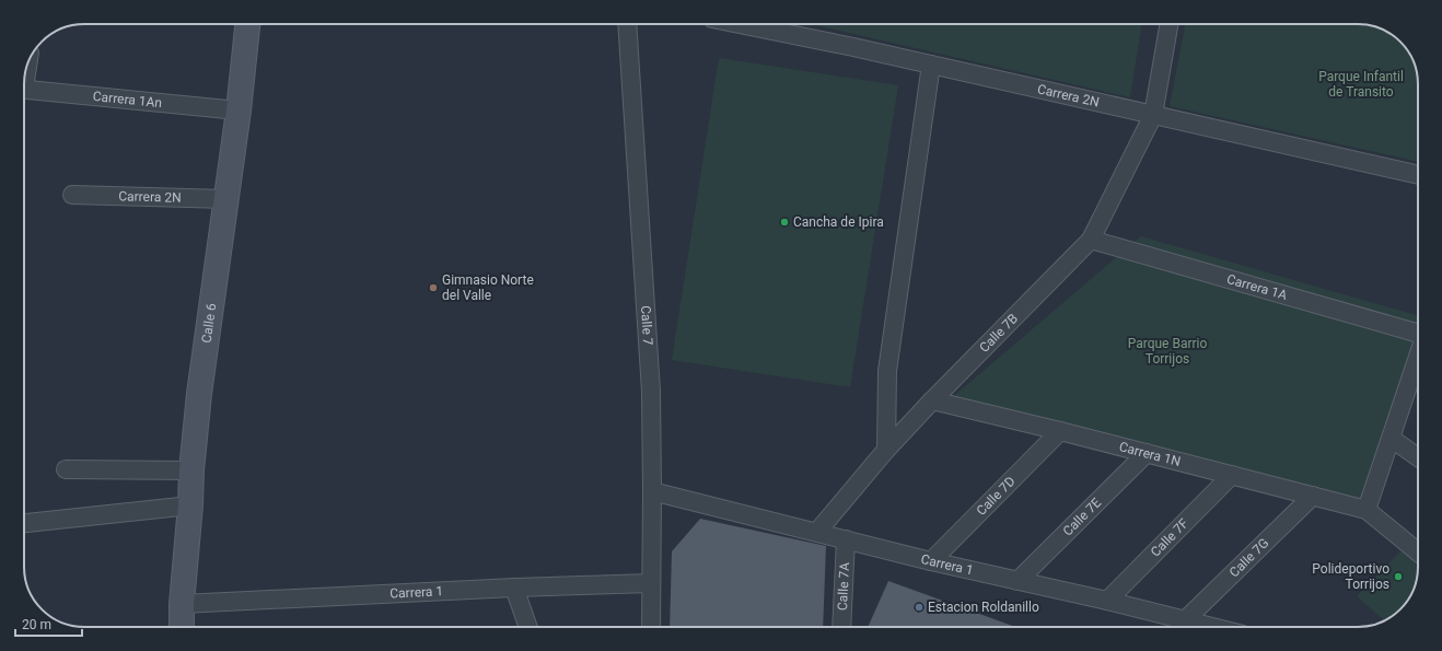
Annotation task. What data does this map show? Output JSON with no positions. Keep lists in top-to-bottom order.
{
  "streets": {
    "street": [
      "Carrera 2N",
      "Carrera 1An",
      "Carrera 1A",
      "Calle 6",
      "Calle 7",
      "Calle 7B",
      "Carrera 1N",
      "Calle 7D",
      "Calle 7E",
      "Calle 7F",
      "Calle 7G",
      "Carrera 1",
      "Calle 7A"
    ]
  },
  "crossings": [
    ["Carrera 2N", "Calle 6"],
    ["Carrera 2N", "Calle 7B"],
    ["Carrera 1An", "Calle 6"],
    ["Carrera 1A", "Calle 7B"],
    ["Calle 6", "Carrera 1"],
    ["Calle 7", "Carrera 1"],
    ["Calle 7B", "Carrera 1N"],
    ["Calle 7B", "Carrera 1"],
    ["Carrera 1N", "Calle 7D"],
    ["Carrera 1N", "Calle 7E"],
    ["Carrera 1N", "Calle 7F"],
    ["Carrera 1N", "Calle 7G"],
    ["Calle 7D", "Carrera 1"],
    ["Calle 7E", "Carrera 1"],
    ["Calle 7F", "Carrera 1"],
    ["Calle 7G", "Carrera 1"],
    ["Carrera 1", "Calle 7A"]
  ],
  "parks": ["Parque Infantil de Transito", "Parque Barrio Torrijos"],
  "places": [
    "Cancha de Ipira",
    "Gimnasio Norte del Valle",
    "Polideportivo Torrijos",
    "Estacion Roldanillo"
  ],
  "scale_bar": "20 m"
}
